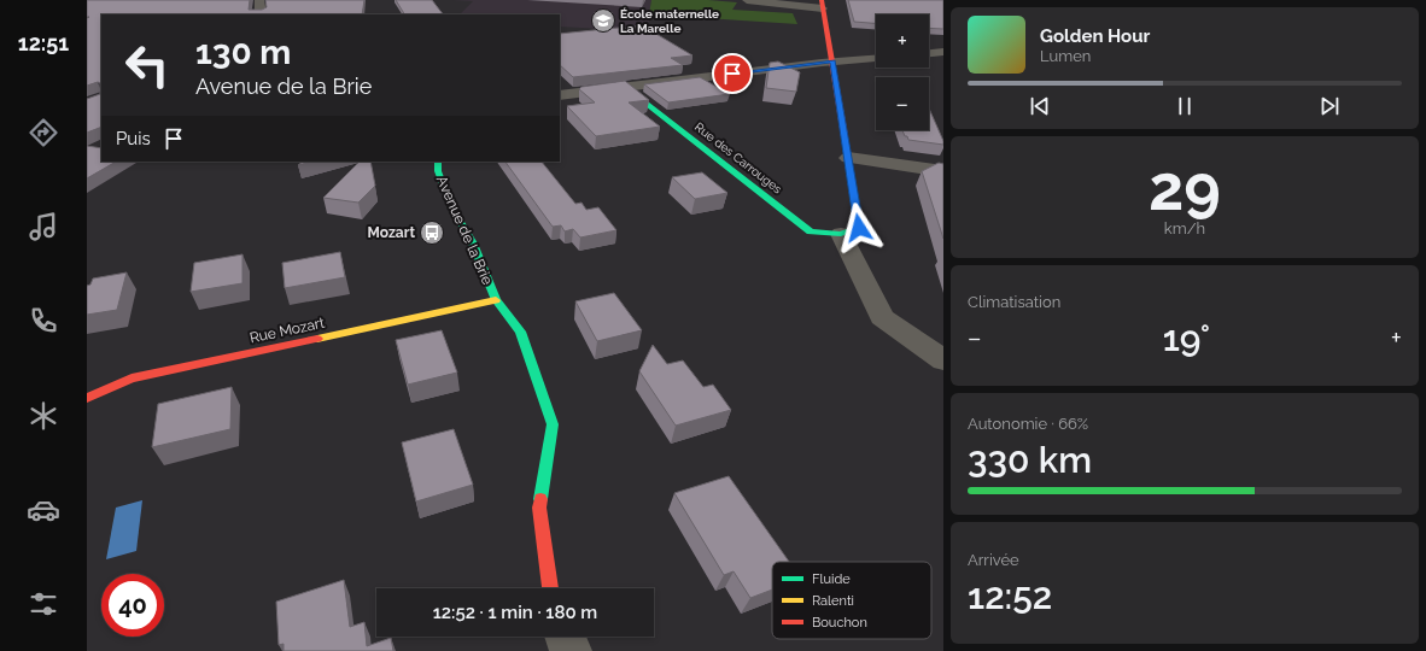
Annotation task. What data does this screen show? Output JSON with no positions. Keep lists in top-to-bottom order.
{
  "streets": {
    "street": ["Rue des Carrouges", "Avenue de la Brie", "Rue Mozart"]
  },
  "crossings": [
    ["Avenue de la Brie", "Rue Mozart"]
  ],
  "places": {
    "school or university": ["École maternelle La Marelle"],
    "bus stop": ["Mozart"]
  },
  "legend": ["Fluide", "Ralenti", "Bouchon"],
  "page": {
    "tabs": "12:51",
    "map_buttons": ["+", "−"],
    "turn": ["130 m", "Avenue de la Brie"],
    "song": ["Golden Hour", "Lumen"],
    "then": "Puis",
    "tile": [
      ["29", "km/h"],
      "Climatisation",
      ["Autonomie · 66%", "330 km"],
      ["Arrivée", "12:52"]
    ],
    "heat": ["−", "19°", "+"],
    "limit": "40",
    "trip": "12:52 · 1 min · 180 m"
  }
}
